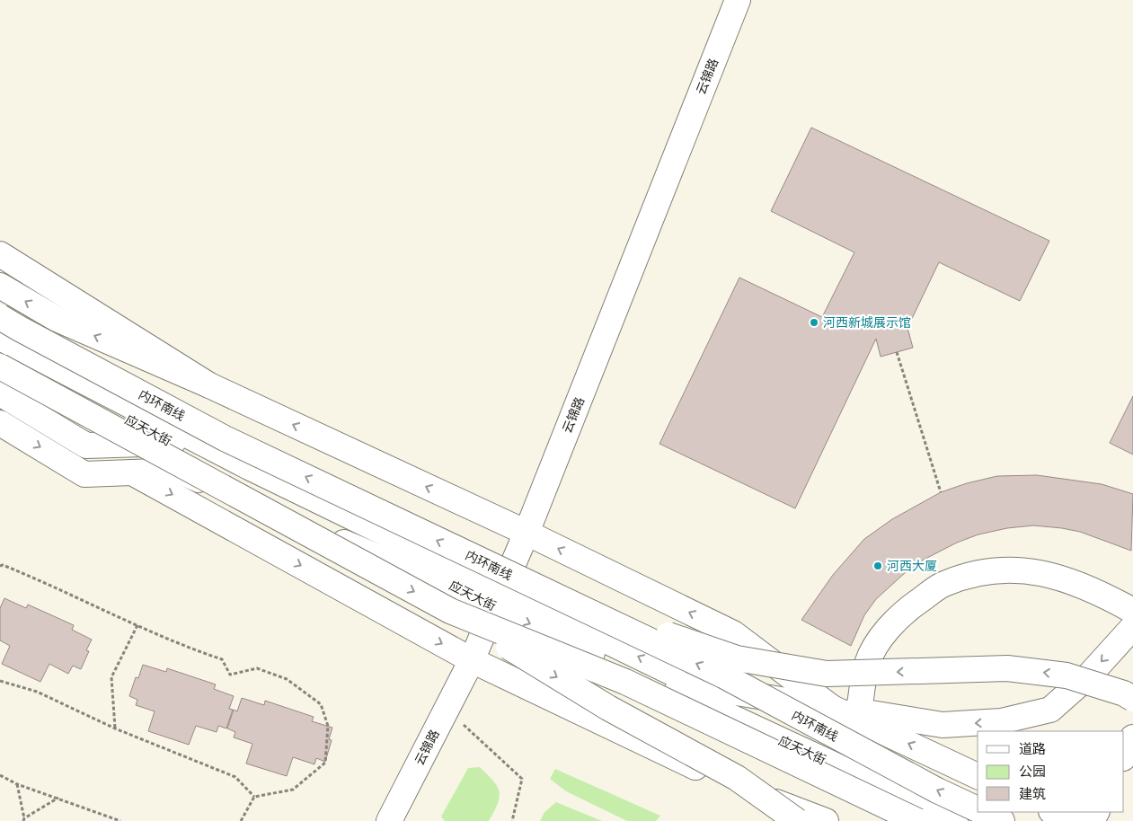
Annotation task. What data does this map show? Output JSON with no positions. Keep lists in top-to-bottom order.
{
  "streets": {
    "main road": ["云锦路", "内环南线", "应天大街"]
  },
  "crossings": [
    ["云锦路", "应天大街"]
  ],
  "places": ["河西新城展示馆", "河西大厦"],
  "legend": ["道路", "公园", "建筑"]
}
